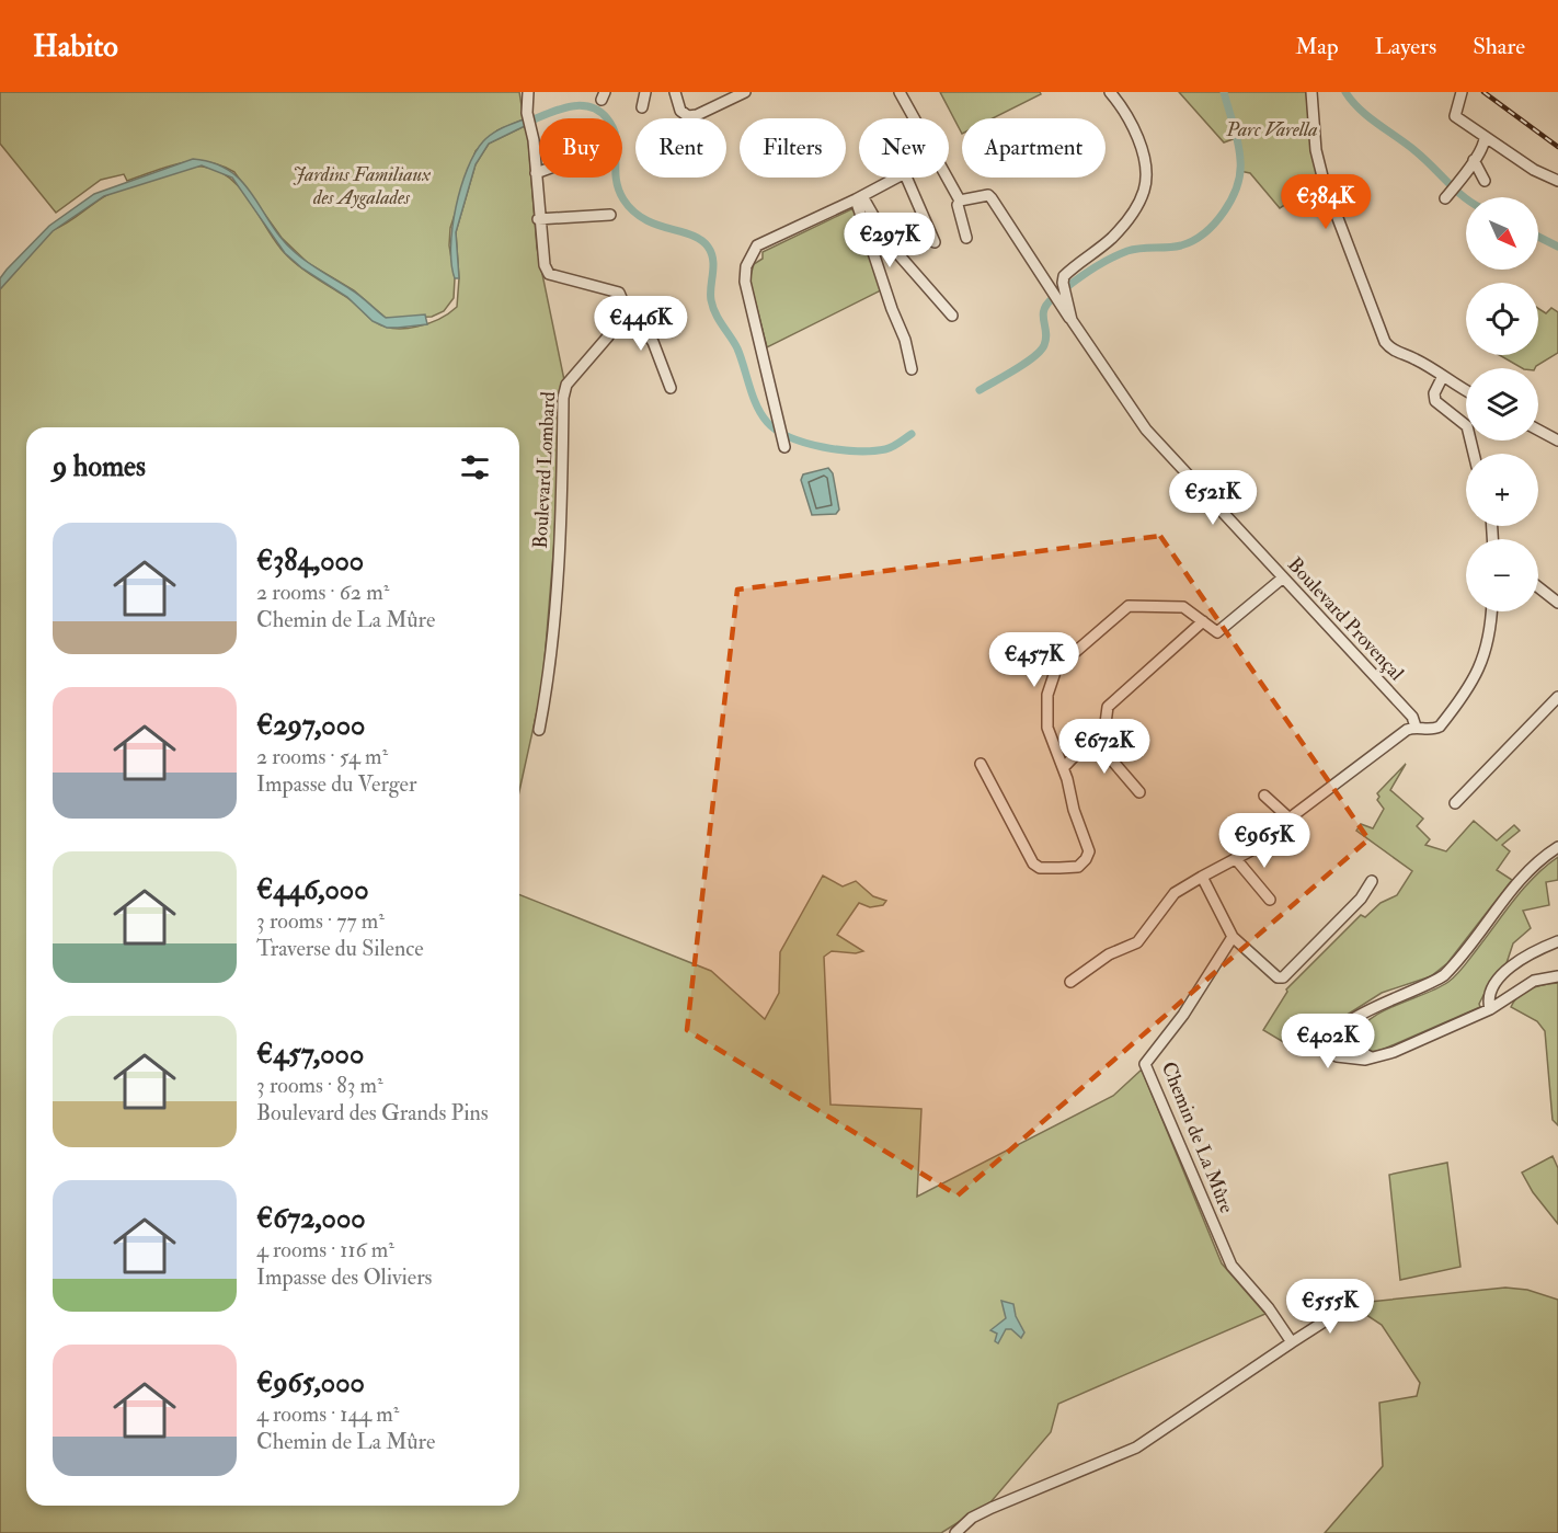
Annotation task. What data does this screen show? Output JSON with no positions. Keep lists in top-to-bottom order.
{
  "streets": {
    "street": ["Boulevard Lombard", "Boulevard Provençal", "Chemin de La Mûre"]
  },
  "parks": ["Parc Varella", "Jardins Familiaux des Aygalades"],
  "north": "bottom right",
  "page": {
    "header": "Habito",
    "nav": ["Map", "Layers", "Share"],
    "chip": [
      "Buy",
      "Rent",
      "Filters",
      "New",
      "Apartment"
    ],
    "price": [
      "€384K",
      "€297K",
      "€446K",
      "€521K",
      "€457K",
      "€672K",
      "€965K",
      "€402K",
      "€555K"
    ],
    "map_buttons": ["+", "−"],
    "heading": "9 homes",
    "list": [
      {
        "name": "€384,000",
        "note": "2 rooms · 62 m² · Chemin de La Mûre"
      },
      {
        "name": "€297,000",
        "note": "2 rooms · 54 m² · Impasse du Verger"
      },
      {
        "name": "€446,000",
        "note": "3 rooms · 77 m² · Traverse du Silence"
      },
      {
        "name": "€457,000",
        "note": "3 rooms · 83 m² · Boulevard des Grands Pins"
      },
      {
        "name": "€672,000",
        "note": "4 rooms · 116 m² · Impasse des Oliviers"
      },
      {
        "name": "€965,000",
        "note": "4 rooms · 144 m² · Chemin de La Mûre"
      }
    ]
  }
}
